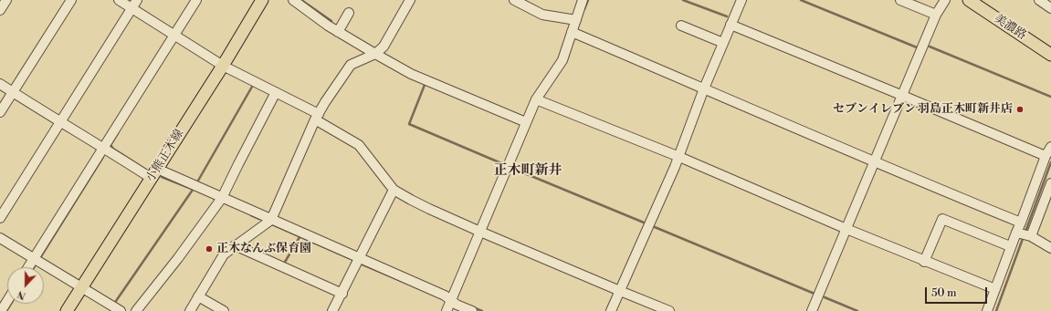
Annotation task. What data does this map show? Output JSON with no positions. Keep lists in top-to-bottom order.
{
  "streets": {
    "main road": ["美濃路", "小熊正木線"]
  },
  "districts": ["正木町新井"],
  "places": ["セブンイレブン 羽島正木町新井店", "正木なんぶ保育園"],
  "scale_bar": "50 m",
  "north": "bottom"
}
